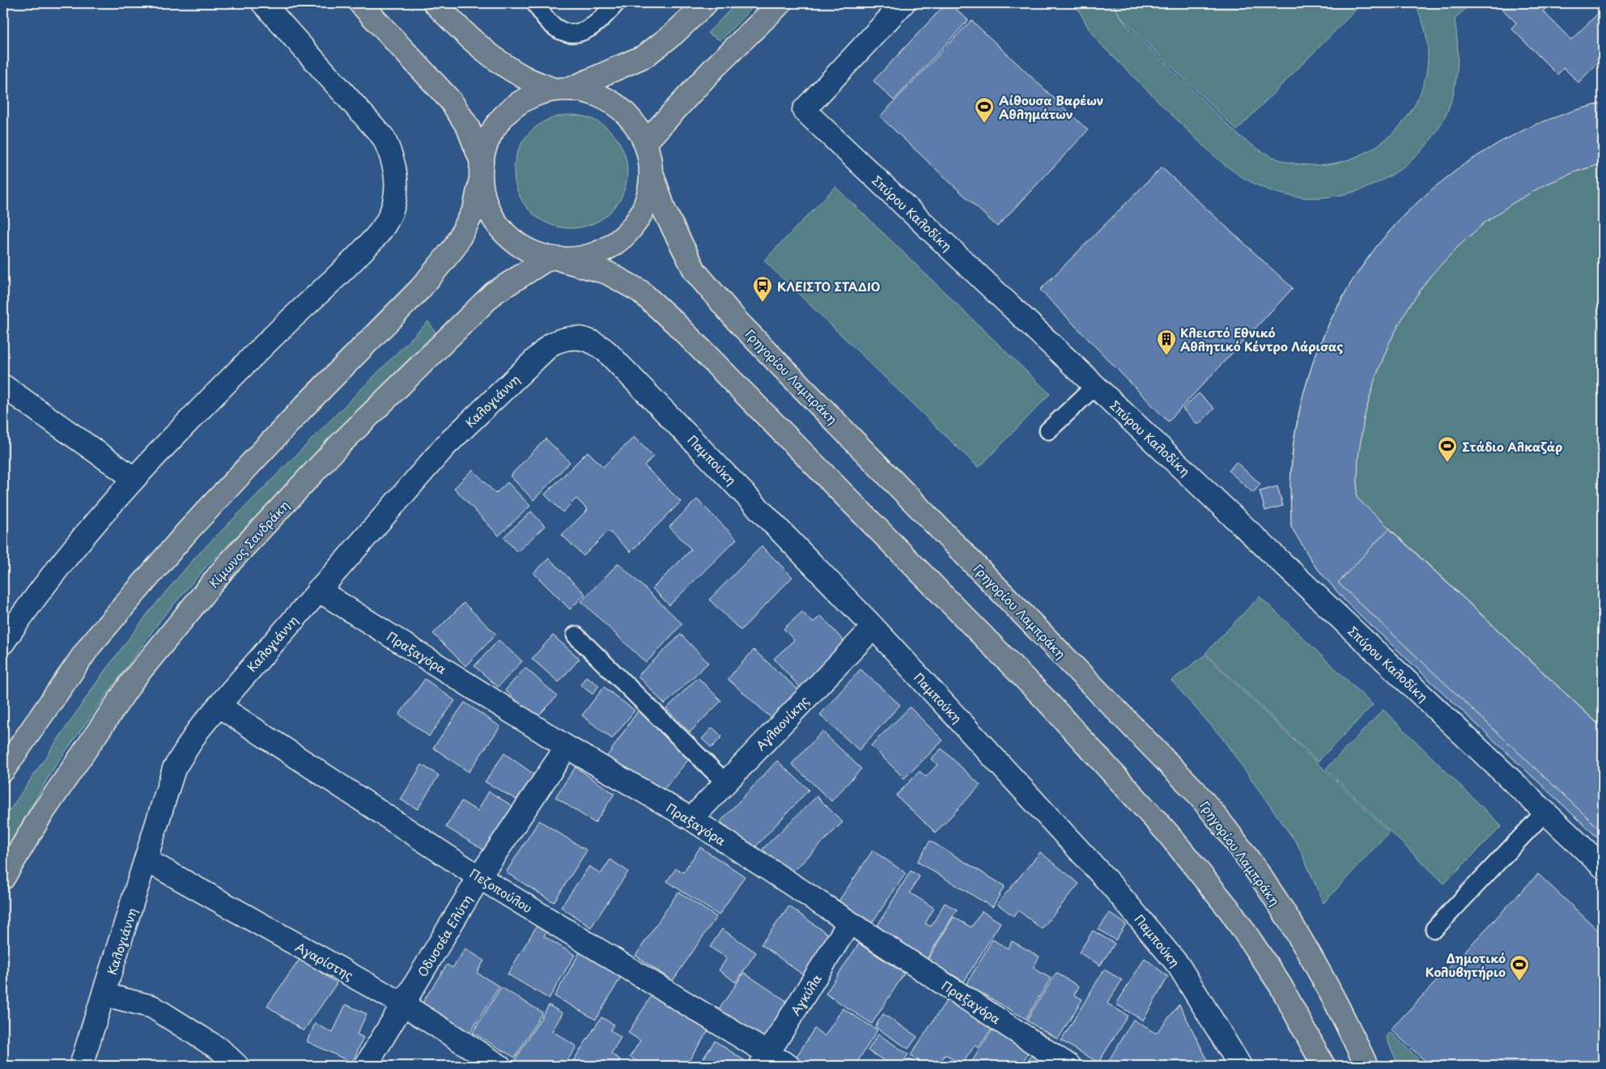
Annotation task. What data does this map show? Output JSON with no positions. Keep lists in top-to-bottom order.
{
  "streets": {
    "main road": ["Γρηγορίου Λαμπράκη", "Κίμωνος Σανδράκη"],
    "street": [
      "Σπύρου Καλοδίκη",
      "Καλογιάννη",
      "Παμπούκη",
      "Πραξαγόρα",
      "Αγλαονίκης",
      "Πεζοπούλου",
      "Οδυσσέα Ελύτη",
      "Αγαρίστης",
      "Αγκύλα"
    ]
  },
  "crossings": [
    ["Καλογιάννη", "Παμπούκη"],
    ["Καλογιάννη", "Πραξαγόρα"],
    ["Καλογιάννη", "Πεζοπούλου"],
    ["Καλογιάννη", "Αγαρίστης"],
    ["Παμπούκη", "Αγλαονίκης"],
    ["Πραξαγόρα", "Αγλαονίκης"],
    ["Πραξαγόρα", "Οδυσσέα Ελύτη"],
    ["Πραξαγόρα", "Αγκύλα"],
    ["Πεζοπούλου", "Οδυσσέα Ελύτη"],
    ["Πεζοπούλου", "Αγκύλα"],
    ["Οδυσσέα Ελύτη", "Αγαρίστης"]
  ],
  "places": {
    "sports": ["Αίθουσα Βαρέων Αθλημάτων", "Στάδιο Αλκαζάρ", "Δημοτικό Κολυβητήριο"],
    "bus stop": ["ΚΛΕΙΣΤΟ ΣΤΑΔΙΟ"],
    "building": ["Κλειστό Εθνικό Αθλητικό Κέντρο Λάρισας"]
  }
}
